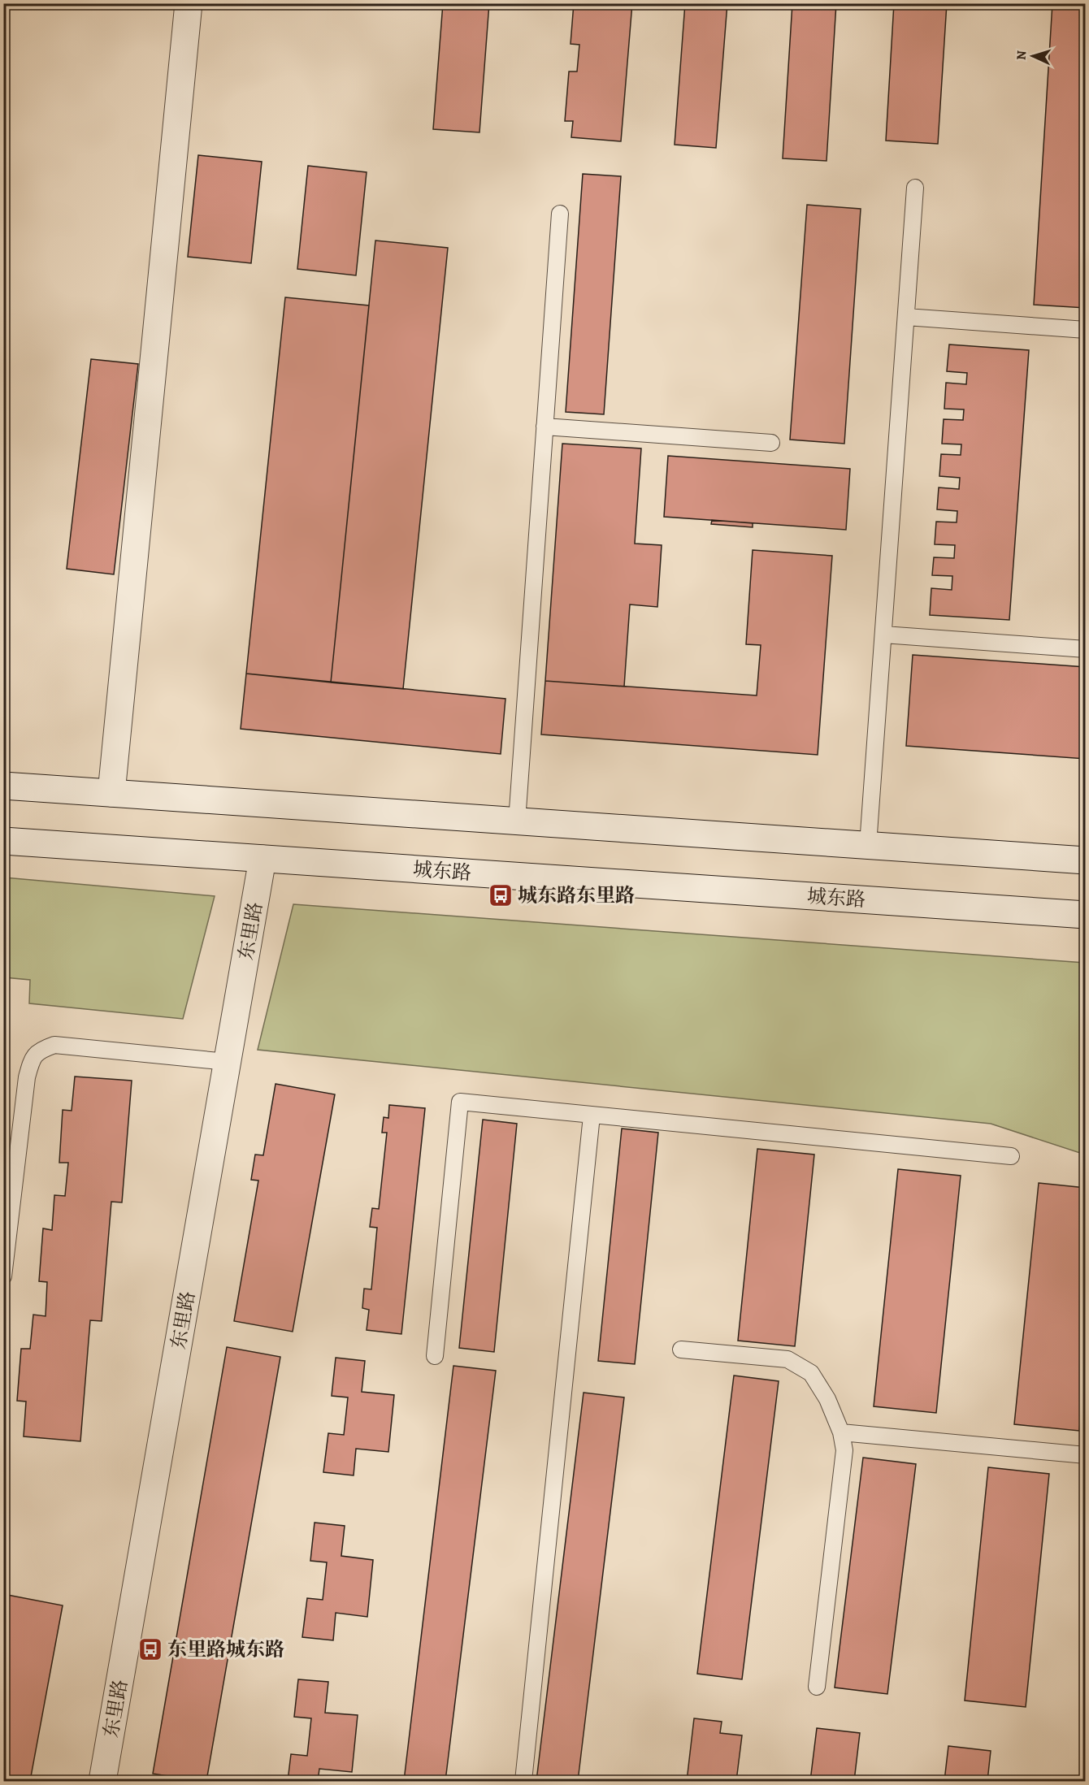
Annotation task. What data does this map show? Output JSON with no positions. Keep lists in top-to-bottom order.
{
  "streets": {
    "main road": ["城东路", "东里路"]
  },
  "crossings": [
    ["城东路", "东里路"]
  ],
  "places": {
    "bus stop": ["城东路东里路", "东里路城东路"]
  },
  "north": "left"
}
